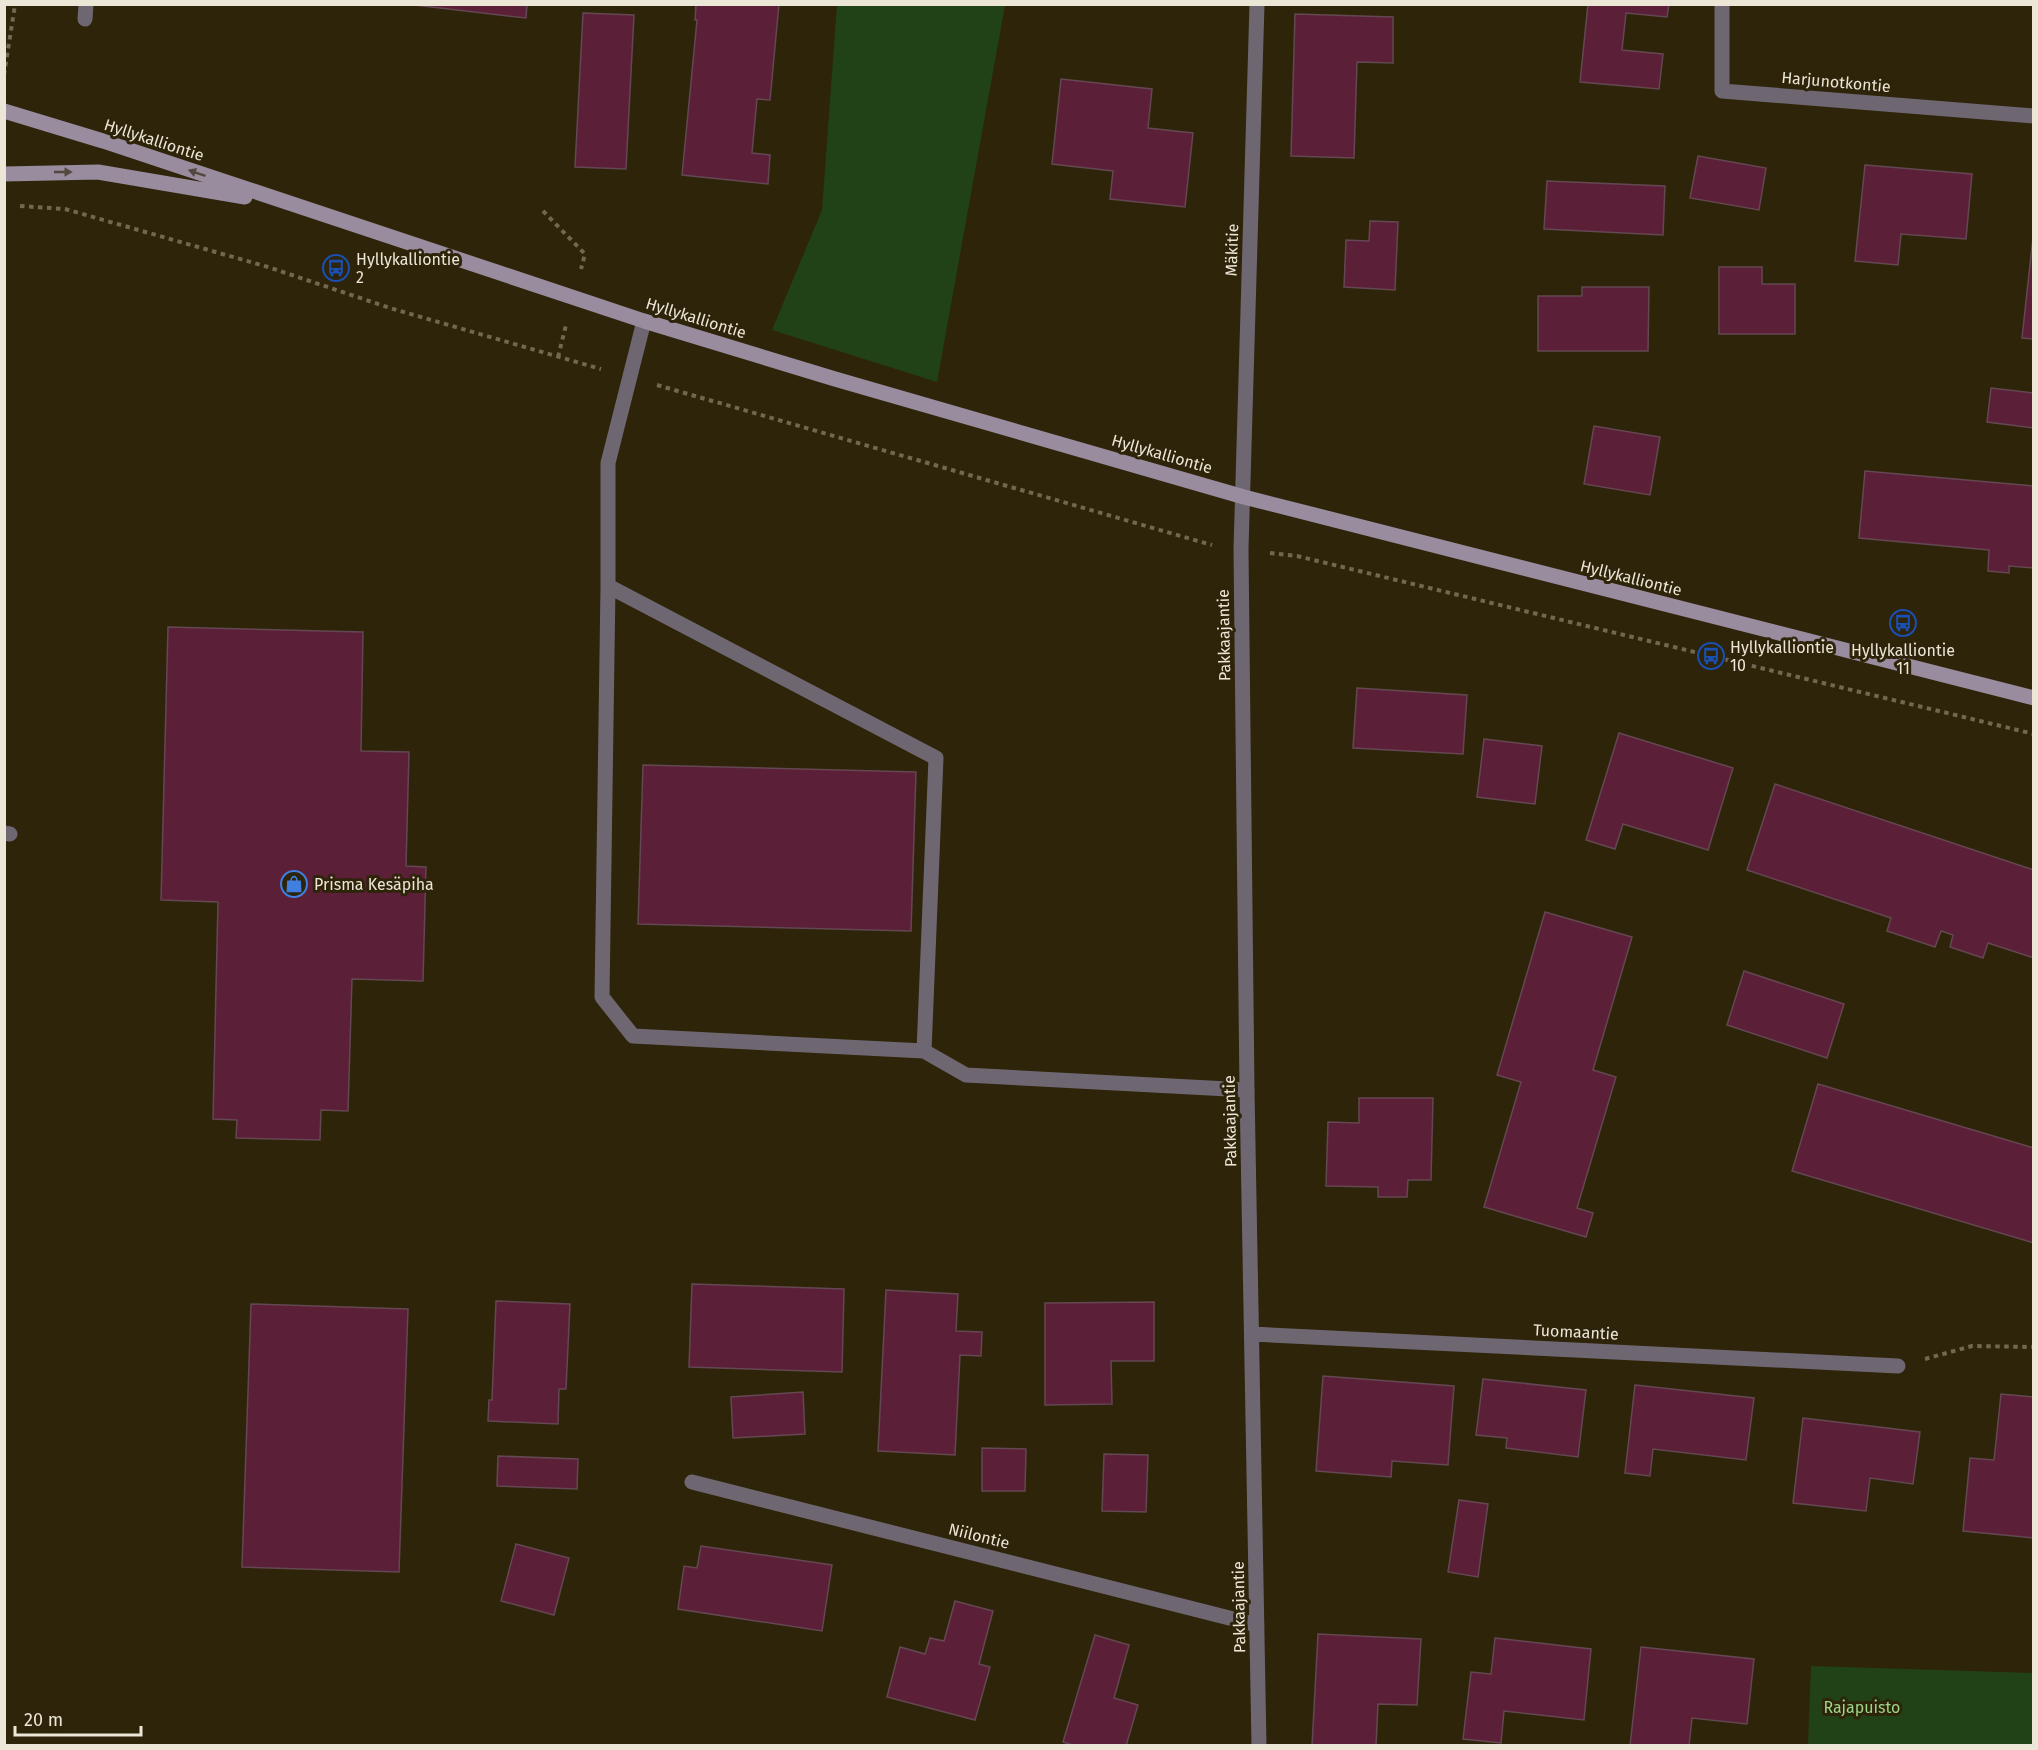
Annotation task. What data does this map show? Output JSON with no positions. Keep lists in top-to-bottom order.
{
  "streets": {
    "main road": ["Hyllykalliontie"],
    "street": [
      "Harjunotkontie",
      "Mäkitie",
      "Pakkaajantie",
      "Tuomaantie",
      "Niilontie"
    ]
  },
  "crossings": [
    ["Hyllykalliontie", "Mäkitie"],
    ["Hyllykalliontie", "Pakkaajantie"],
    ["Mäkitie", "Pakkaajantie"],
    ["Pakkaajantie", "Tuomaantie"],
    ["Pakkaajantie", "Niilontie"]
  ],
  "parks": ["Rajapuisto"],
  "places": {
    "bus stop": ["Hyllykalliontie 2", "Hyllykalliontie 11", "Hyllykalliontie 10"],
    "shop": ["Prisma Kesäpiha"]
  },
  "scale_bar": "20 m"
}
